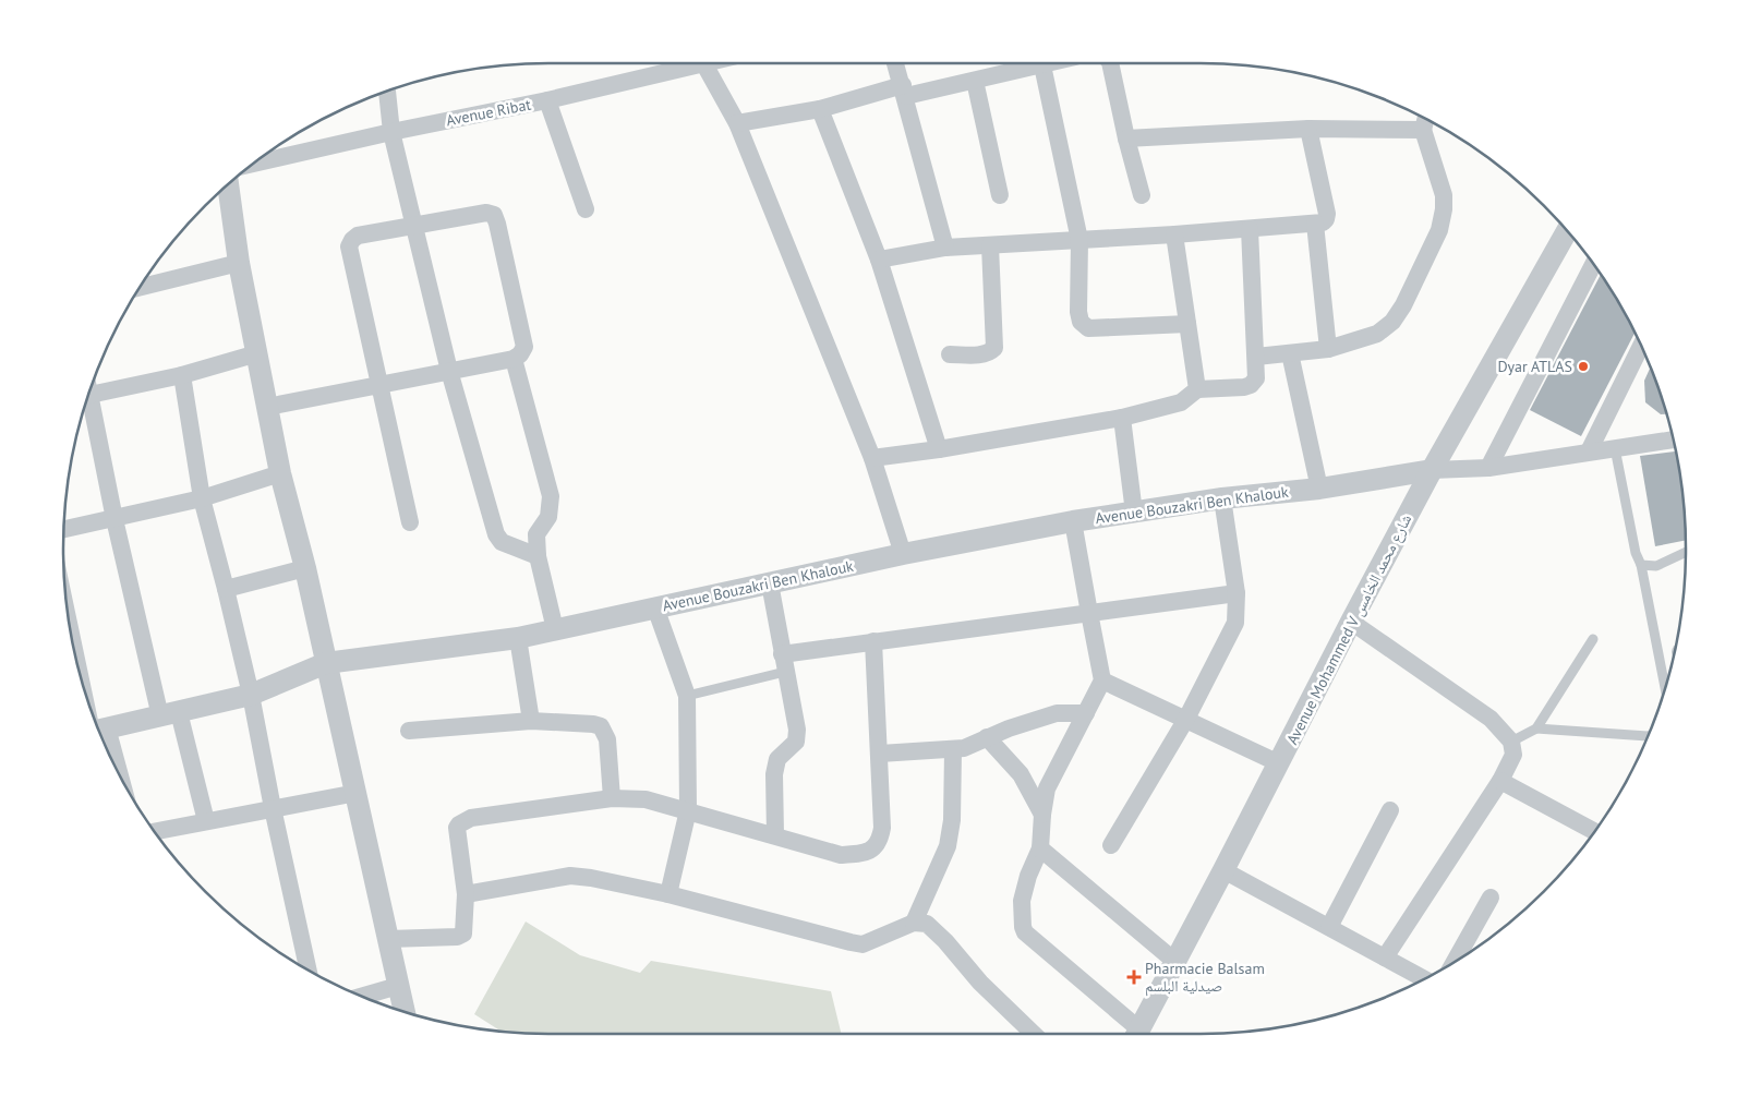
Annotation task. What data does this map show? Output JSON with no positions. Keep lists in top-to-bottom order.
{
  "streets": {
    "street": ["Avenue Ribat", "Avenue Bouzakri Ben Khalouk", "Avenue Mohammed V شارع محمد الخامس"]
  },
  "crossings": [
    ["Avenue Bouzakri Ben Khalouk", "Avenue Mohammed V شارع محمد الخامس"]
  ],
  "places": {
    "other": ["Dyar ATLAS"],
    "health": ["Pharmacie Balsam صيدلية البلسم"]
  }
}
